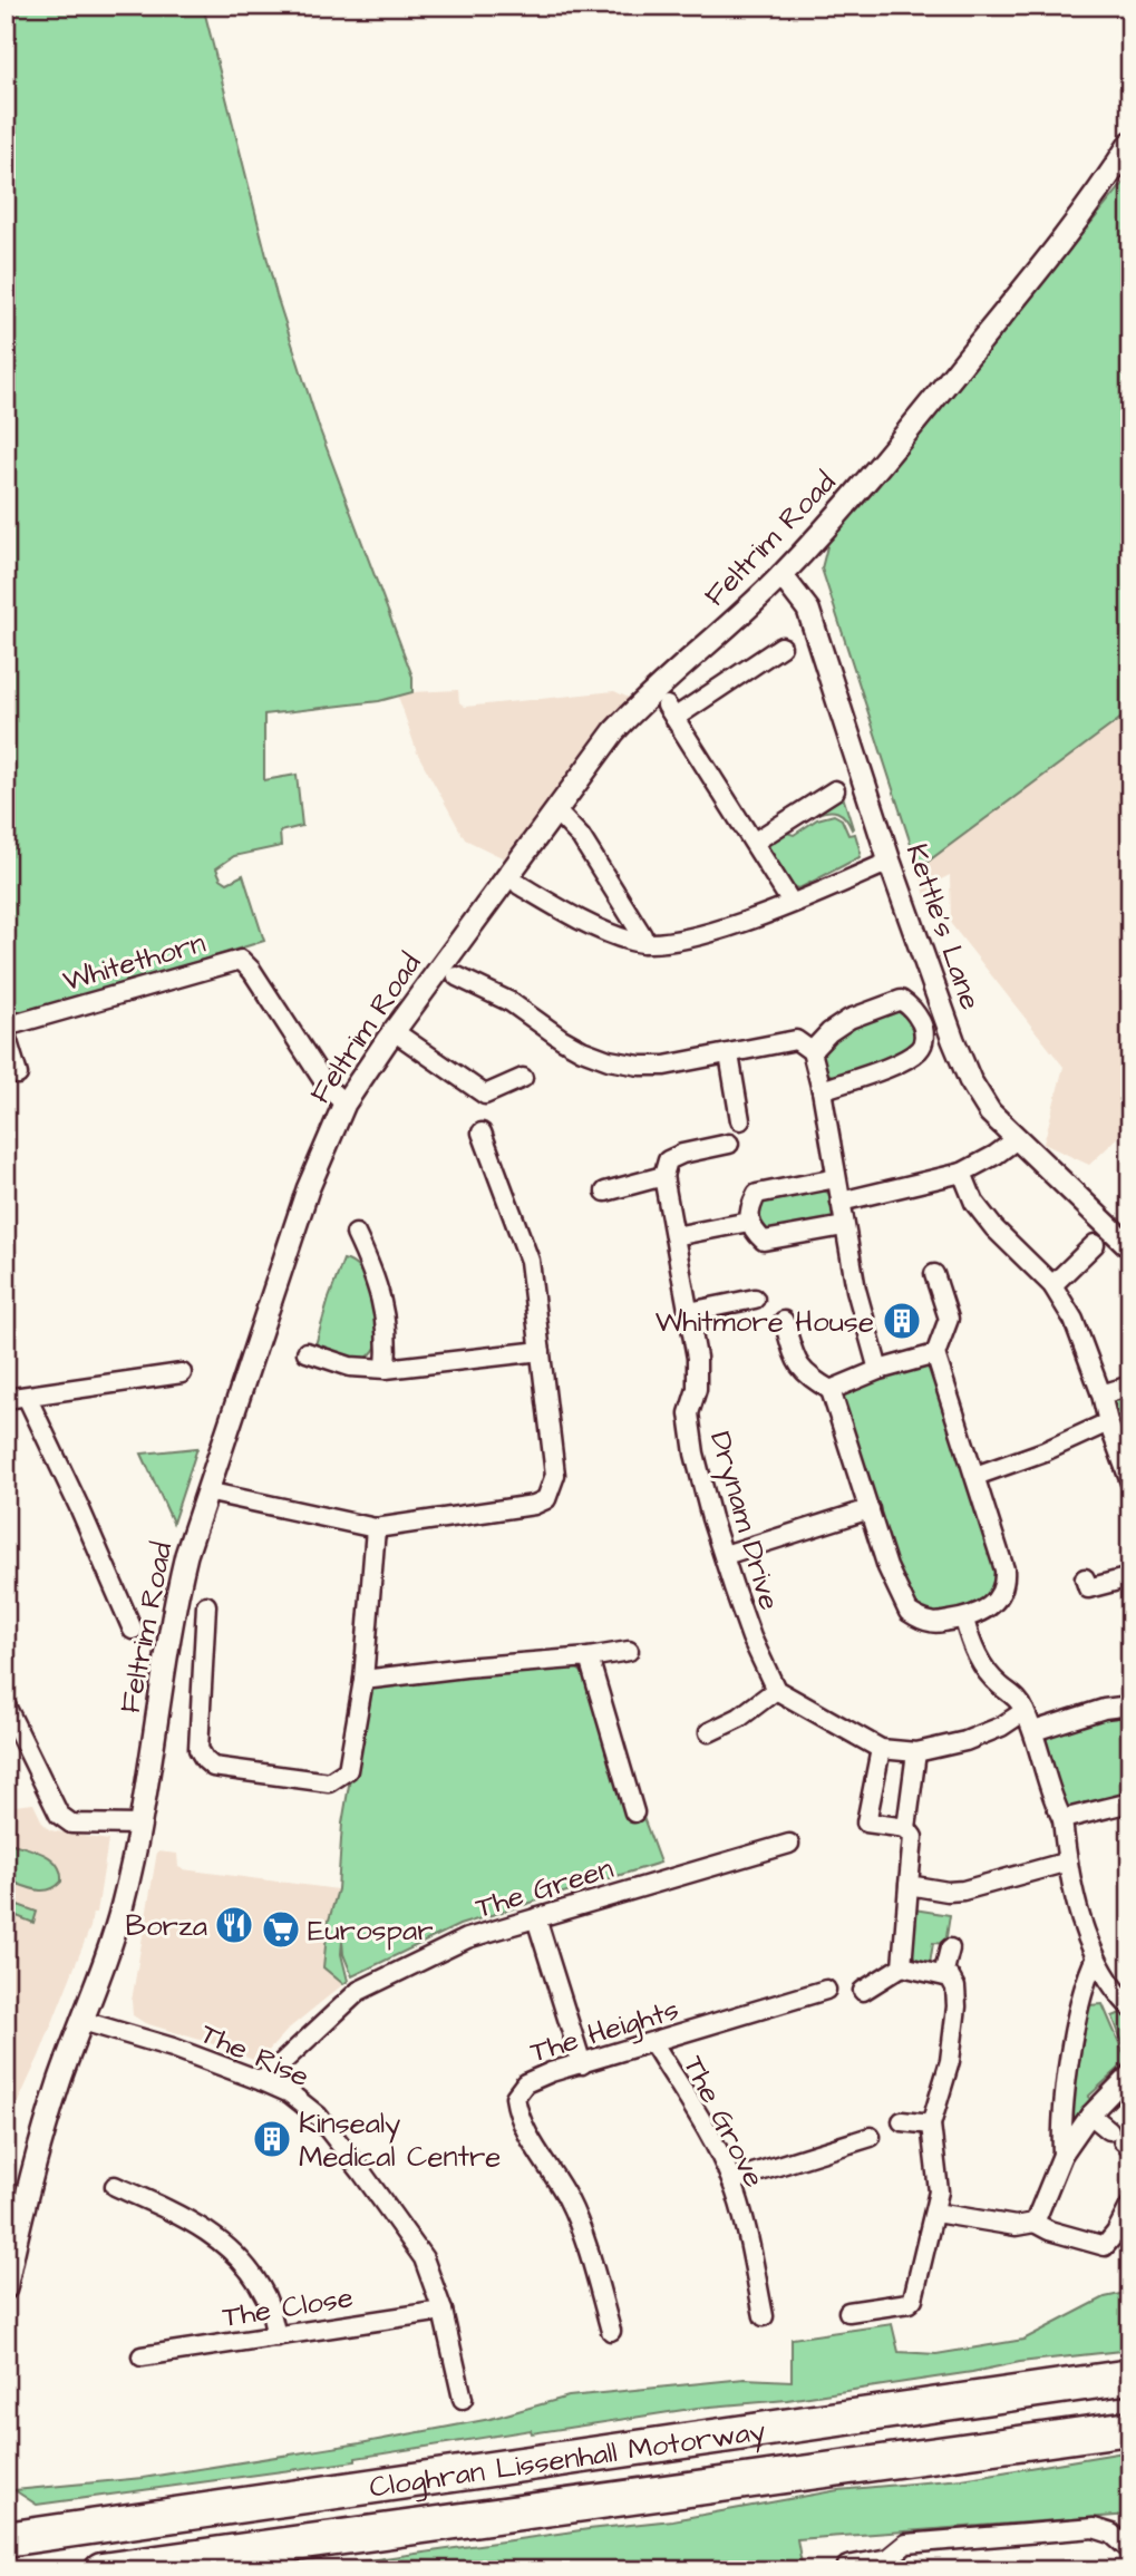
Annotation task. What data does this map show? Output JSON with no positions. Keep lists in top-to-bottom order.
{
  "streets": {
    "highway": ["Cloghran Lissenhall Motorway"],
    "street": [
      "Feltrim Road",
      "Kettle's Lane",
      "Whitethorn",
      "Drynam Drive",
      "The Green",
      "The Heights",
      "The Rise",
      "The Grove",
      "The Close"
    ]
  },
  "crossings": [
    ["Feltrim Road", "Kettle's Lane"],
    ["Feltrim Road", "Whitethorn"],
    ["Feltrim Road", "The Rise"],
    ["The Green", "The Rise"],
    ["The Heights", "The Grove"],
    ["The Rise", "The Close"]
  ],
  "places": {
    "building": ["Whitmore House", "Kinsealy Medical Centre"],
    "restaurant": ["Borza"],
    "supermarket": ["Eurospar"]
  }
}
